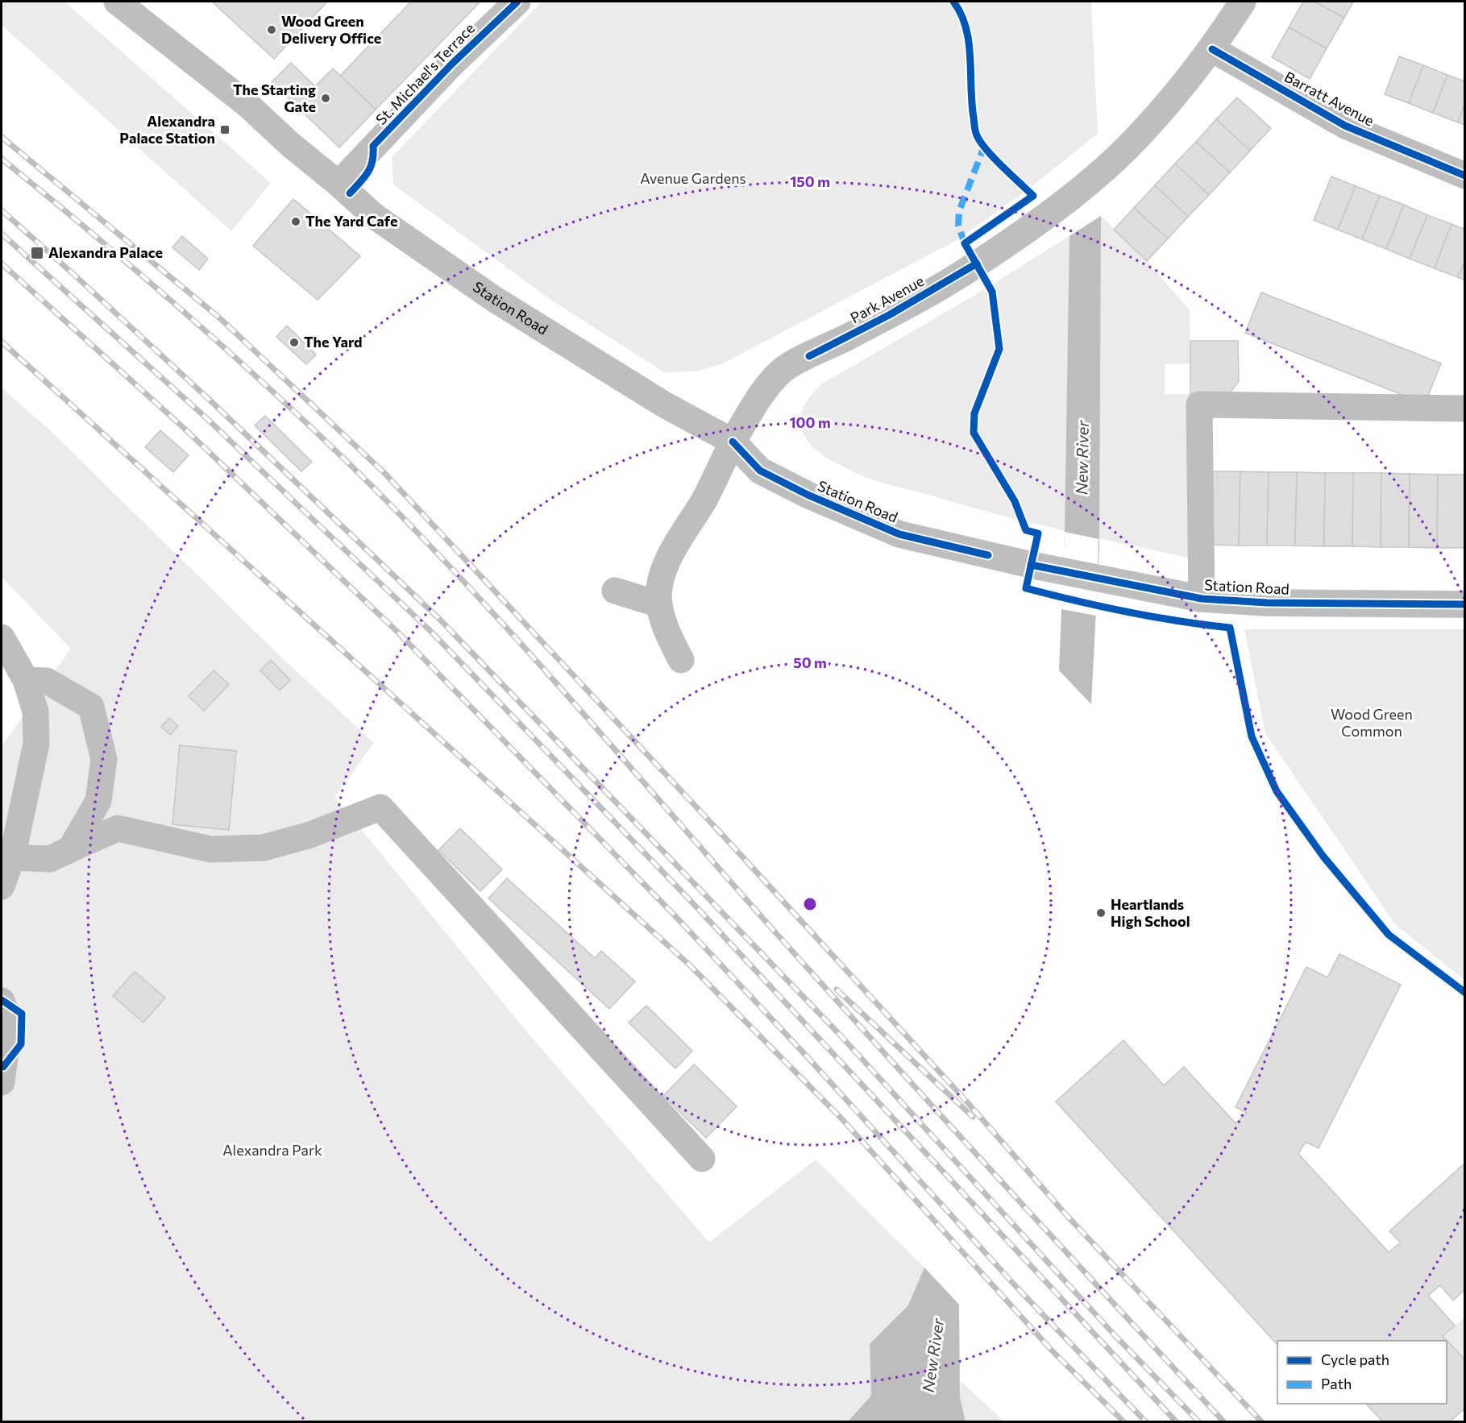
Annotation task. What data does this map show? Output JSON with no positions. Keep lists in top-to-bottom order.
{
  "streets": {
    "street": [
      "St. Michael's Terrace",
      "Barratt Avenue",
      "Park Avenue",
      "Station Road"
    ]
  },
  "crossings": [
    ["St. Michael's Terrace", "Station Road"],
    ["Barratt Avenue", "Park Avenue"],
    ["Park Avenue", "Station Road"]
  ],
  "water": ["New River"],
  "parks": ["Avenue Gardens", "Wood Green Common", "Alexandra Park"],
  "places": {
    "other": [
      "Wood Green Delivery Office",
      "The Starting Gate",
      "The Yard Cafe",
      "The Yard",
      "Heartlands High School"
    ],
    "transit": ["Alexandra Palace Station", "Alexandra Palace"]
  },
  "legend": ["Cycle path", "Path"],
  "rings": ["150 m", "100 m", "50 m"]
}
